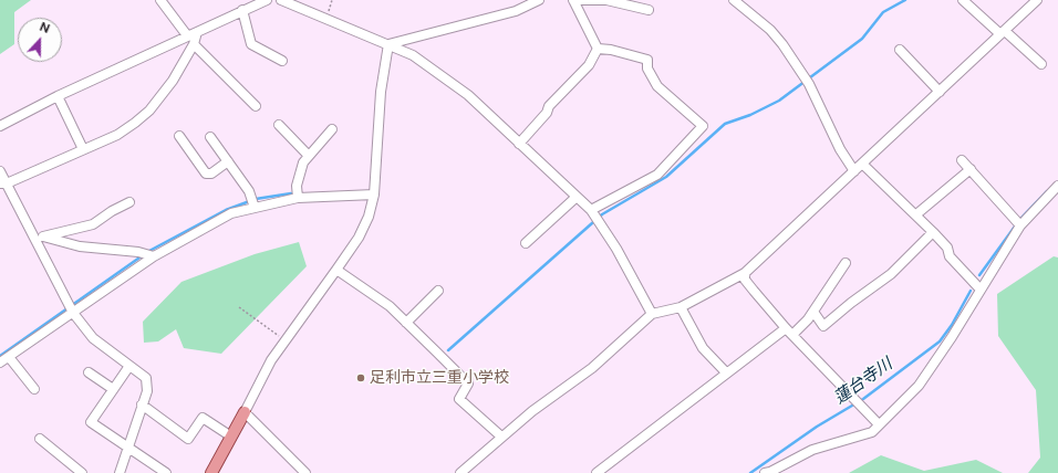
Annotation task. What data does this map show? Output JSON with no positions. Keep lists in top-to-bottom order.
{
  "water": ["蓮台寺川"],
  "places": ["足利市立三重小学校"],
  "north": "top"
}
